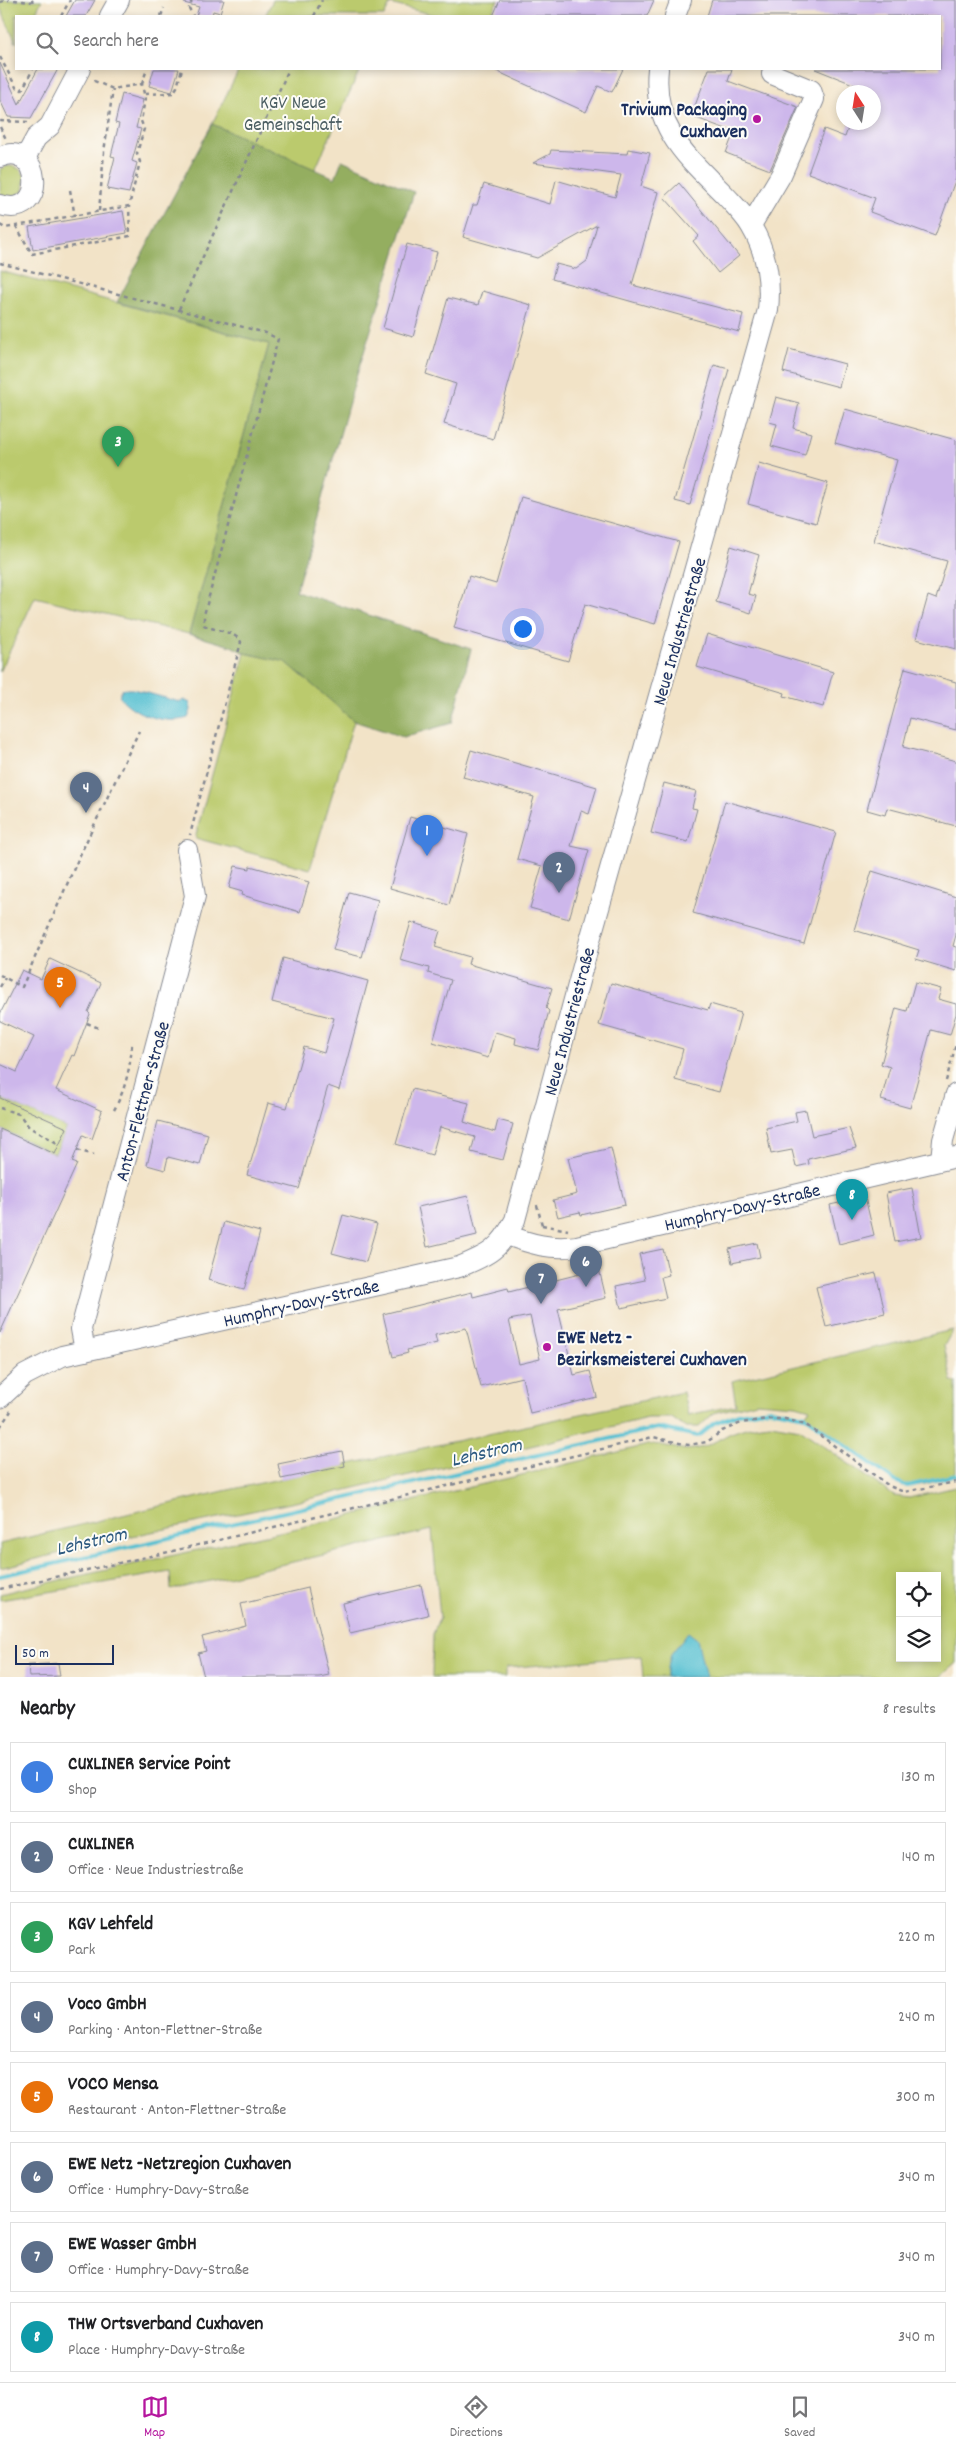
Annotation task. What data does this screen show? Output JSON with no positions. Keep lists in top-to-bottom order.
{
  "streets": {
    "street": ["Neue Industriestraße", "Anton-Flettner-Straße", "Humphry-Davy-Straße"]
  },
  "crossings": [
    ["Neue Industriestraße", "Humphry-Davy-Straße"],
    ["Anton-Flettner-Straße", "Humphry-Davy-Straße"]
  ],
  "water": ["Lehstrom"],
  "parks": ["KGV Neue Gemeinschaft"],
  "places": ["Trivium Packaging Cuxhaven", "EWE Netz - Bezirksmeisterei Cuxhaven"],
  "scale_bar": "50 m",
  "north": "top",
  "page": {
    "search": "Search here",
    "pins": [
      "3",
      "4",
      "1",
      "2",
      "5",
      "8",
      "6",
      "7"
    ],
    "scale": "50 m",
    "heading": ["Nearby", "8 results"],
    "list": [
      {
        "mark": "1",
        "name": "CUXLINER Service Point",
        "note": "Shop",
        "value": "130 m"
      },
      {
        "mark": "2",
        "name": "CUXLINER",
        "note": "Office · Neue Industriestraße",
        "value": "140 m"
      },
      {
        "mark": "3",
        "name": "KGV Lehfeld",
        "note": "Park",
        "value": "220 m"
      },
      {
        "mark": "4",
        "name": "Voco GmbH",
        "note": "Parking · Anton-Flettner-Straße",
        "value": "240 m"
      },
      {
        "mark": "5",
        "name": "VOCO Mensa",
        "note": "Restaurant · Anton-Flettner-Straße",
        "value": "300 m"
      },
      {
        "mark": "6",
        "name": "EWE Netz -Netzregion Cuxhaven",
        "note": "Office · Humphry-Davy-Straße",
        "value": "340 m"
      },
      {
        "mark": "7",
        "name": "EWE Wasser GmbH",
        "note": "Office · Humphry-Davy-Straße",
        "value": "340 m"
      },
      {
        "mark": "8",
        "name": "THW Ortsverband Cuxhaven",
        "note": "Place · Humphry-Davy-Straße",
        "value": "340 m"
      }
    ],
    "nav": ["Map", "Directions", "Saved"]
  }
}
